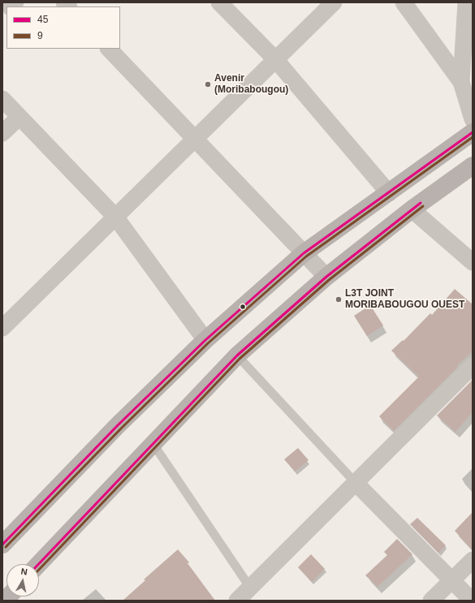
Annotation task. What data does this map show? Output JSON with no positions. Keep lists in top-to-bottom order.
{
  "places": ["Avenir (Moribabougou)", "L3T JOINT MORIBABOUGOU OUEST"],
  "lines": ["transit line 45", "transit line 9"],
  "legend": ["45", "9"],
  "north": "top"
}
